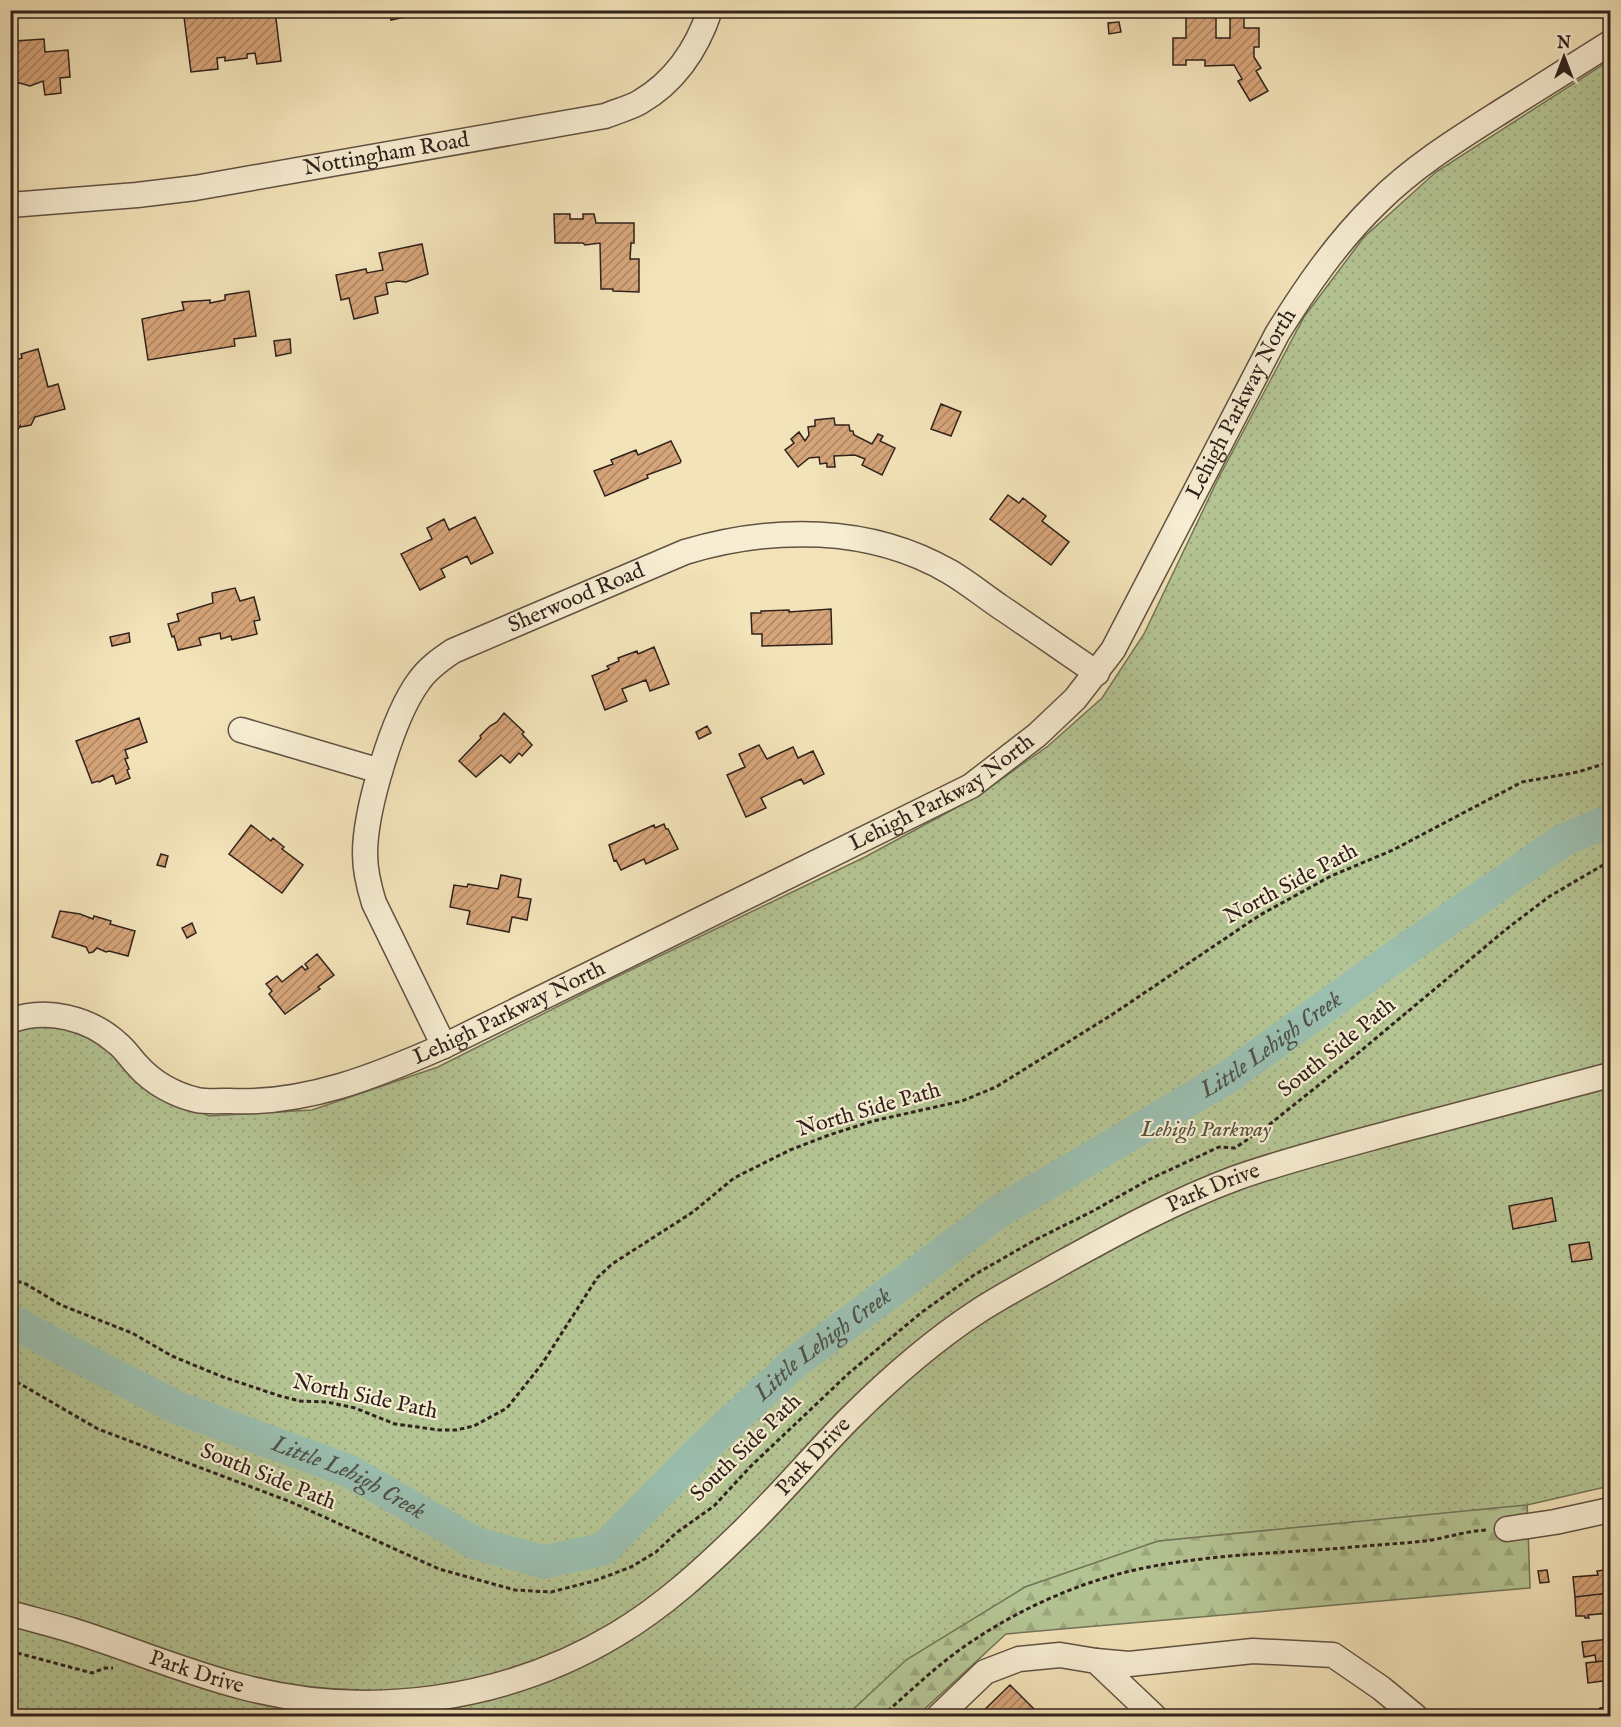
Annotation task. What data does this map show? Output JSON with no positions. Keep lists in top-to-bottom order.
{
  "streets": {
    "street": [
      "Nottingham Road",
      "Lehigh Parkway North",
      "Sherwood Road",
      "Park Drive"
    ],
    "path": ["North Side Path", "South Side Path"]
  },
  "crossings": [
    ["Lehigh Parkway North", "Sherwood Road"]
  ],
  "water": ["Little Lehigh Creek"],
  "parks": ["Lehigh Parkway"],
  "north": "top"
}
